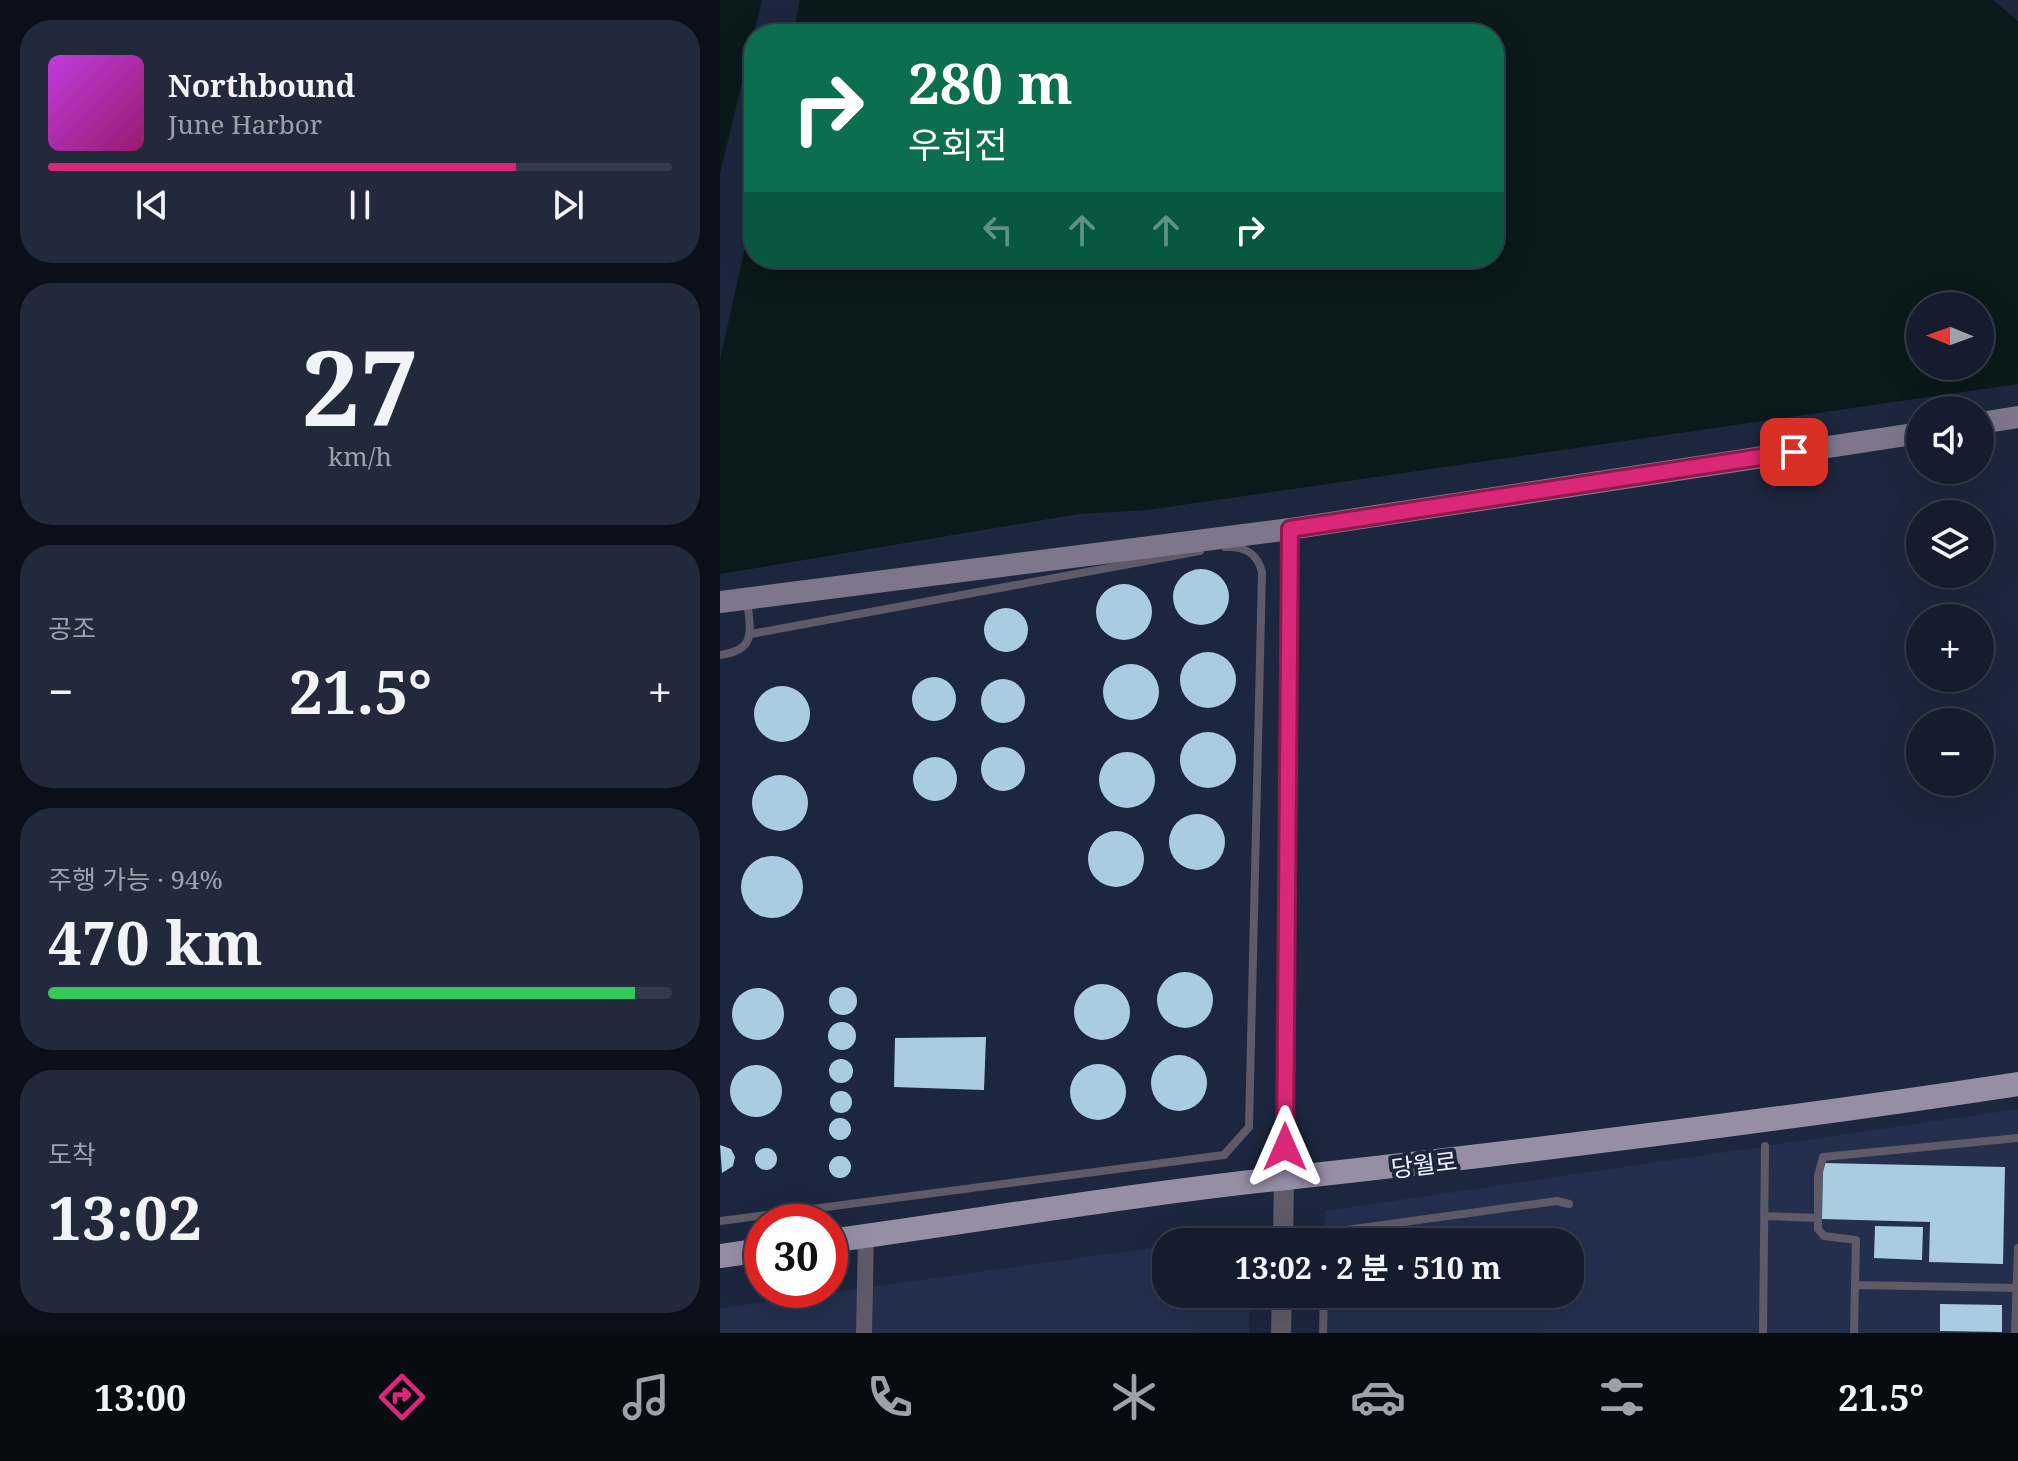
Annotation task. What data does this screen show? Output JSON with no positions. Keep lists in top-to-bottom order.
{
  "streets": {
    "main road": ["당월로"]
  },
  "north": "left",
  "page": {
    "turn": ["280 m", "우회전"],
    "song": ["Northbound", "June Harbor"],
    "tile": [
      ["27", "km/h"],
      "공조",
      ["주행 가능 · 94%", "470 km"],
      ["도착", "13:02"]
    ],
    "map_buttons": ["+", "−"],
    "heat": ["−", "21.5°", "+"],
    "limit": "30",
    "trip": "13:02 · 2 분 · 510 m",
    "tabs": ["13:00", "21.5°"]
  }
}
